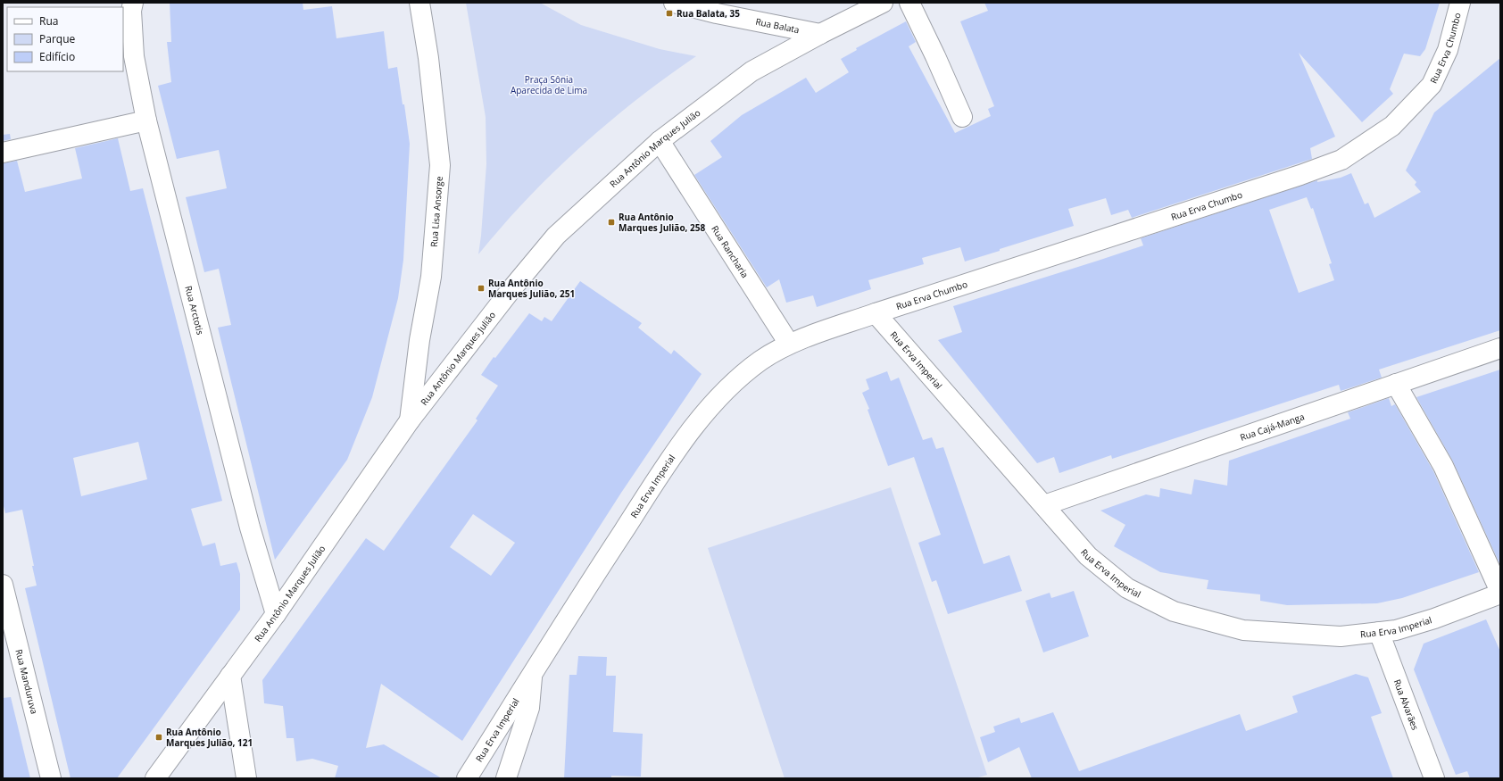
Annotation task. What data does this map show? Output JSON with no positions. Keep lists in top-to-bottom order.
{
  "streets": {
    "street": [
      "Rua Balata",
      "Rua Erva Chumbo",
      "Rua Antônio Marques Julião",
      "Rua Lisa Ansorge",
      "Rua Rancharia",
      "Rua Arctotis",
      "Rua Erva Imperial",
      "Rua Cajá-Manga",
      "Rua Manduruva",
      "Rua Alvarães"
    ]
  },
  "crossings": [
    ["Rua Balata", "Rua Antônio Marques Julião"],
    ["Rua Erva Chumbo", "Rua Erva Imperial"],
    ["Rua Antônio Marques Julião", "Rua Lisa Ansorge"],
    ["Rua Antônio Marques Julião", "Rua Rancharia"],
    ["Rua Antônio Marques Julião", "Rua Arctotis"],
    ["Rua Rancharia", "Rua Erva Imperial"],
    ["Rua Erva Imperial", "Rua Cajá-Manga"],
    ["Rua Erva Imperial", "Rua Alvarães"]
  ],
  "parks": ["Praça Sônia Aparecida de Lima"],
  "places": {
    "transit": [
      "Rua Balata, 35",
      "Rua Antônio Marques Julião, 258",
      "Rua Antônio Marques Julião, 251",
      "Rua Antônio Marques Julião, 121"
    ]
  },
  "legend": ["Rua", "Parque", "Edifício"]
}
